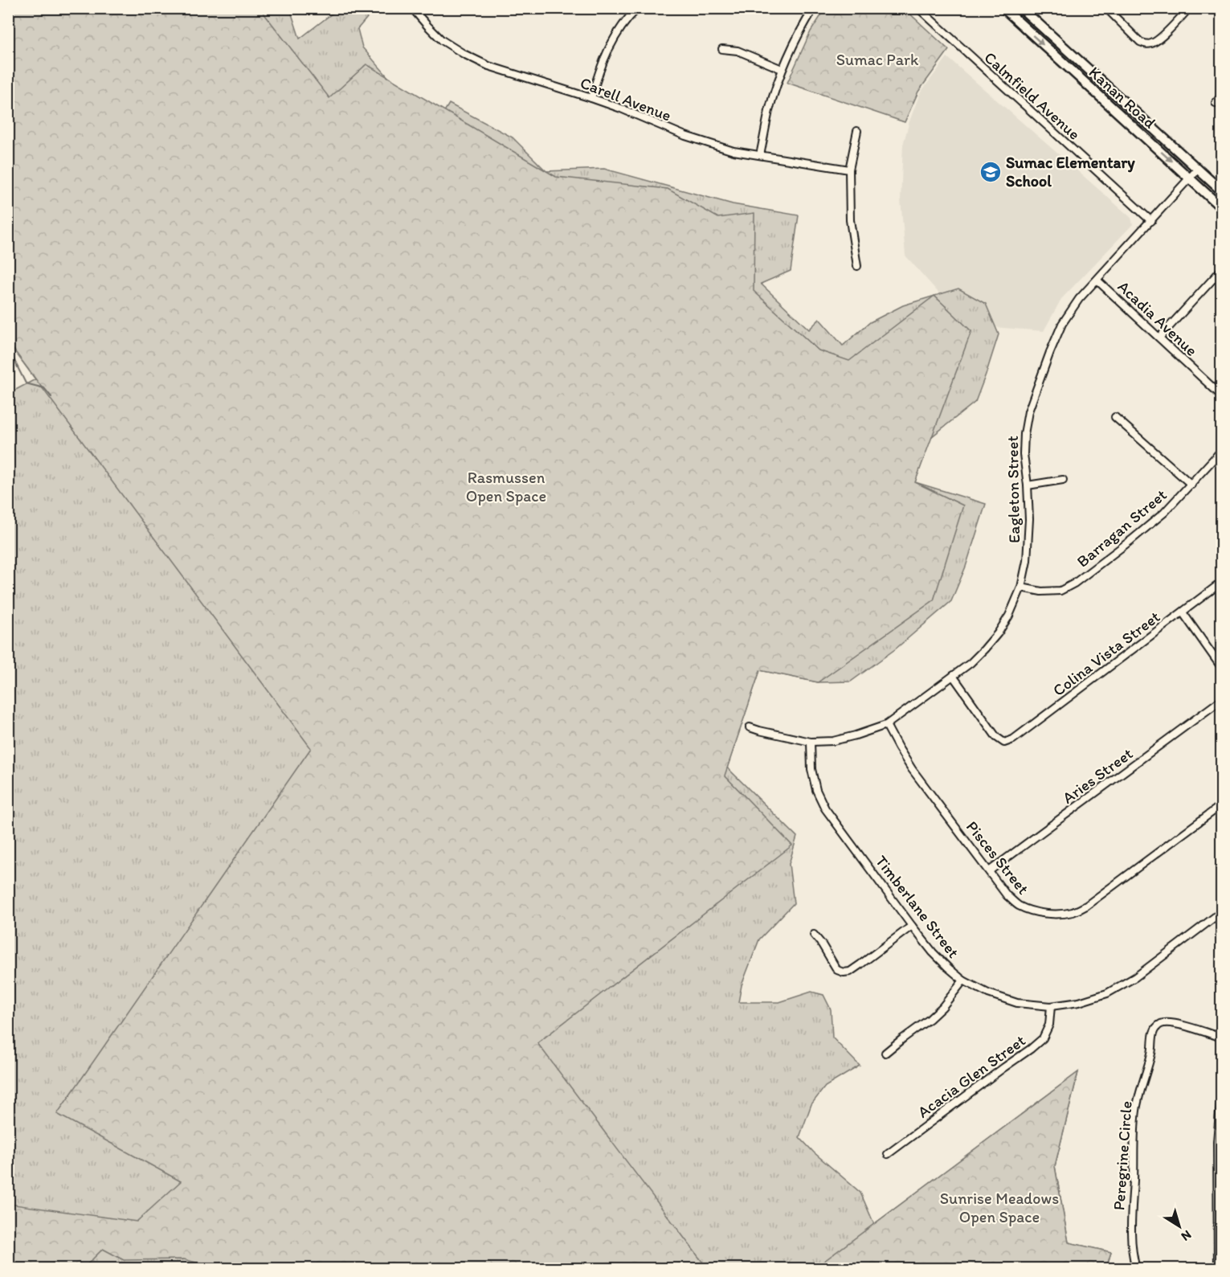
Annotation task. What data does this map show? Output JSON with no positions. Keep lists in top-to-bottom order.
{
  "streets": {
    "main road": ["Kanan Road"],
    "street": [
      "Calmfield Avenue",
      "Carell Avenue",
      "Acadia Avenue",
      "Eagleton Street",
      "Barragan Street",
      "Colina Vista Street",
      "Aries Street",
      "Pisces Street",
      "Timberlane Street",
      "Acacia Glen Street",
      "Peregrine Circle"
    ]
  },
  "crossings": [
    ["Calmfield Avenue", "Eagleton Street"],
    ["Kanan Road", "Eagleton Street"],
    ["Acadia Avenue", "Eagleton Street"],
    ["Eagleton Street", "Barragan Street"],
    ["Eagleton Street", "Colina Vista Street"],
    ["Eagleton Street", "Pisces Street"],
    ["Eagleton Street", "Timberlane Street"],
    ["Aries Street", "Pisces Street"],
    ["Timberlane Street", "Acacia Glen Street"]
  ],
  "parks": ["Sumac Park", "Rasmussen Open Space", "Sunrise Meadows Open Space"],
  "places": {
    "school or university": ["Sumac Elementary School"]
  },
  "north": "bottom right"
}
